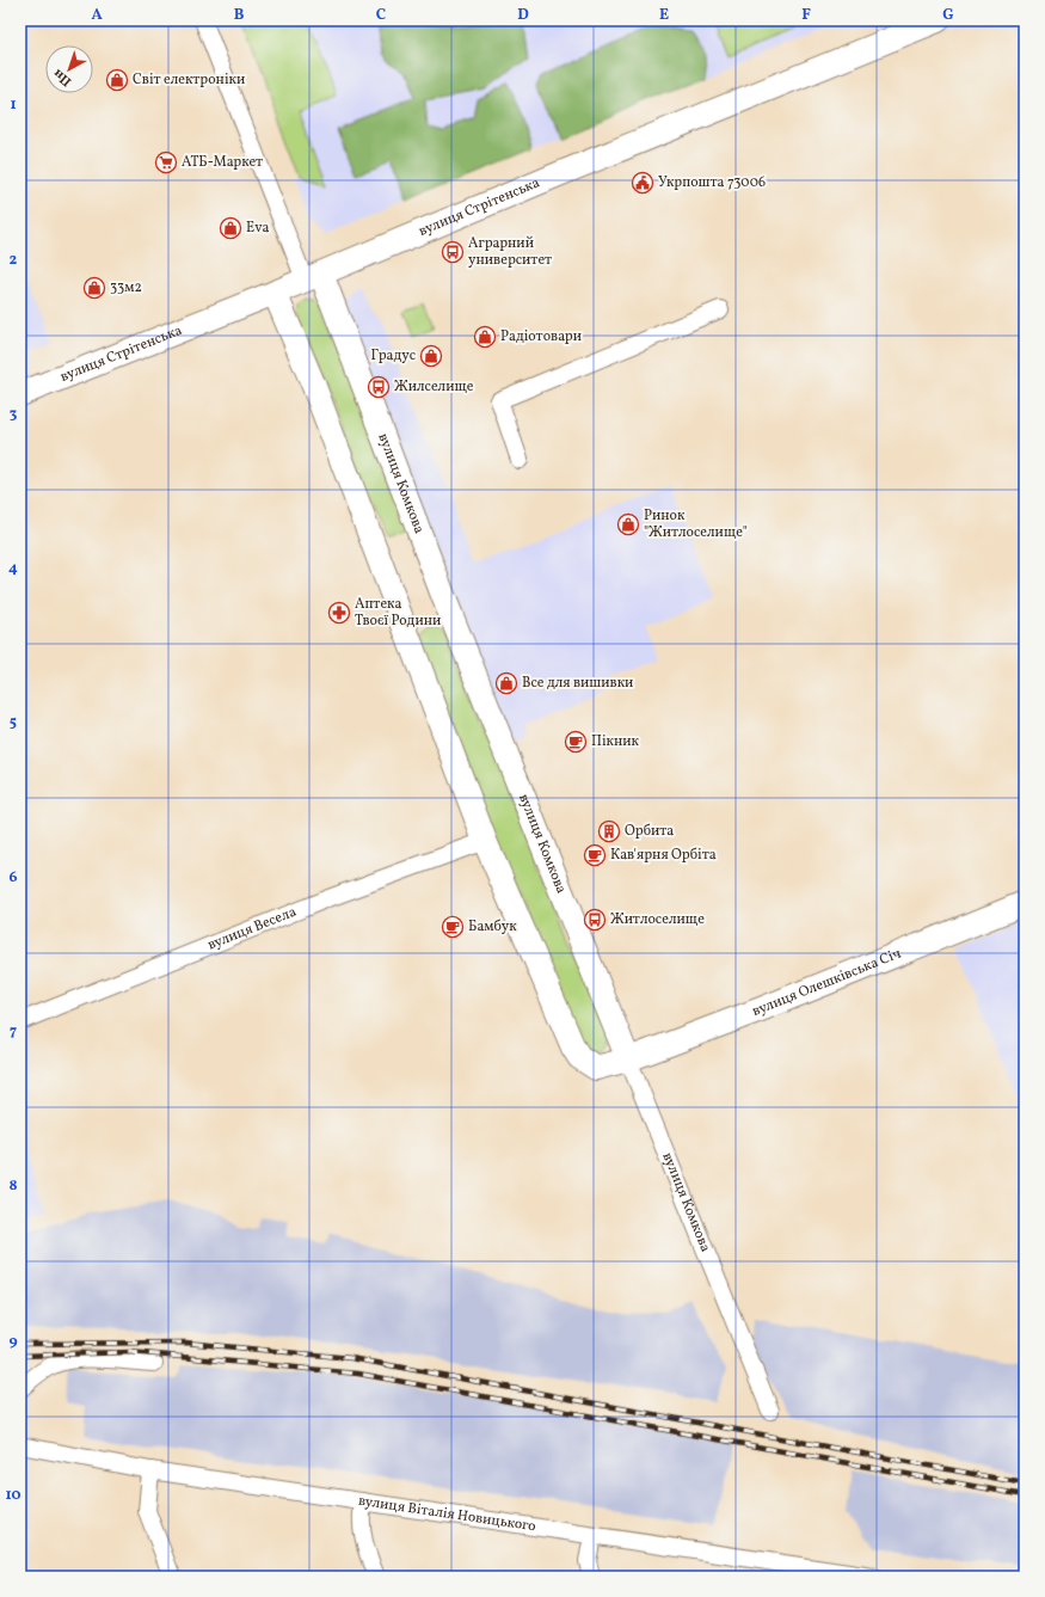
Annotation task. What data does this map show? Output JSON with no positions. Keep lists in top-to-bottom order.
{
  "streets": {
    "street": [
      "вулиця Стрітенська",
      "вулиця Комкова",
      "вулиця Весела",
      "вулиця Олешківська Січ",
      "вулиця Віталія Новицького"
    ]
  },
  "crossings": [
    ["вулиця Стрітенська", "вулиця Комкова"],
    ["вулиця Комкова", "вулиця Олешківська Січ"],
    ["вулиця Весела", "вулиця Олешківська Січ"]
  ],
  "places": {
    "shop": [
      "Світ електроніки",
      "Eva",
      "33м2",
      "Радіотовари",
      "Градус",
      "Ринок \"Житлоселище\"",
      "Все для вишивки"
    ],
    "supermarket": ["АТБ-Маркет"],
    "public building": ["Укрпошта 73006"],
    "bus stop": ["Аграрний университет", "Жилселище", "Житлоселище"],
    "pharmacy": ["Аптека Твоєї Родини"],
    "cafe": ["Пікник", "Кав'ярня Орбіта", "Бамбук"],
    "building": ["Орбита"]
  },
  "north": "bottom left",
  "grid": {
    "columns": [
      "A",
      "B",
      "C",
      "D",
      "E",
      "F",
      "G"
    ],
    "rows": [
      "1",
      "2",
      "3",
      "4",
      "5",
      "6",
      "7",
      "8",
      "9",
      "10"
    ]
  }
}
